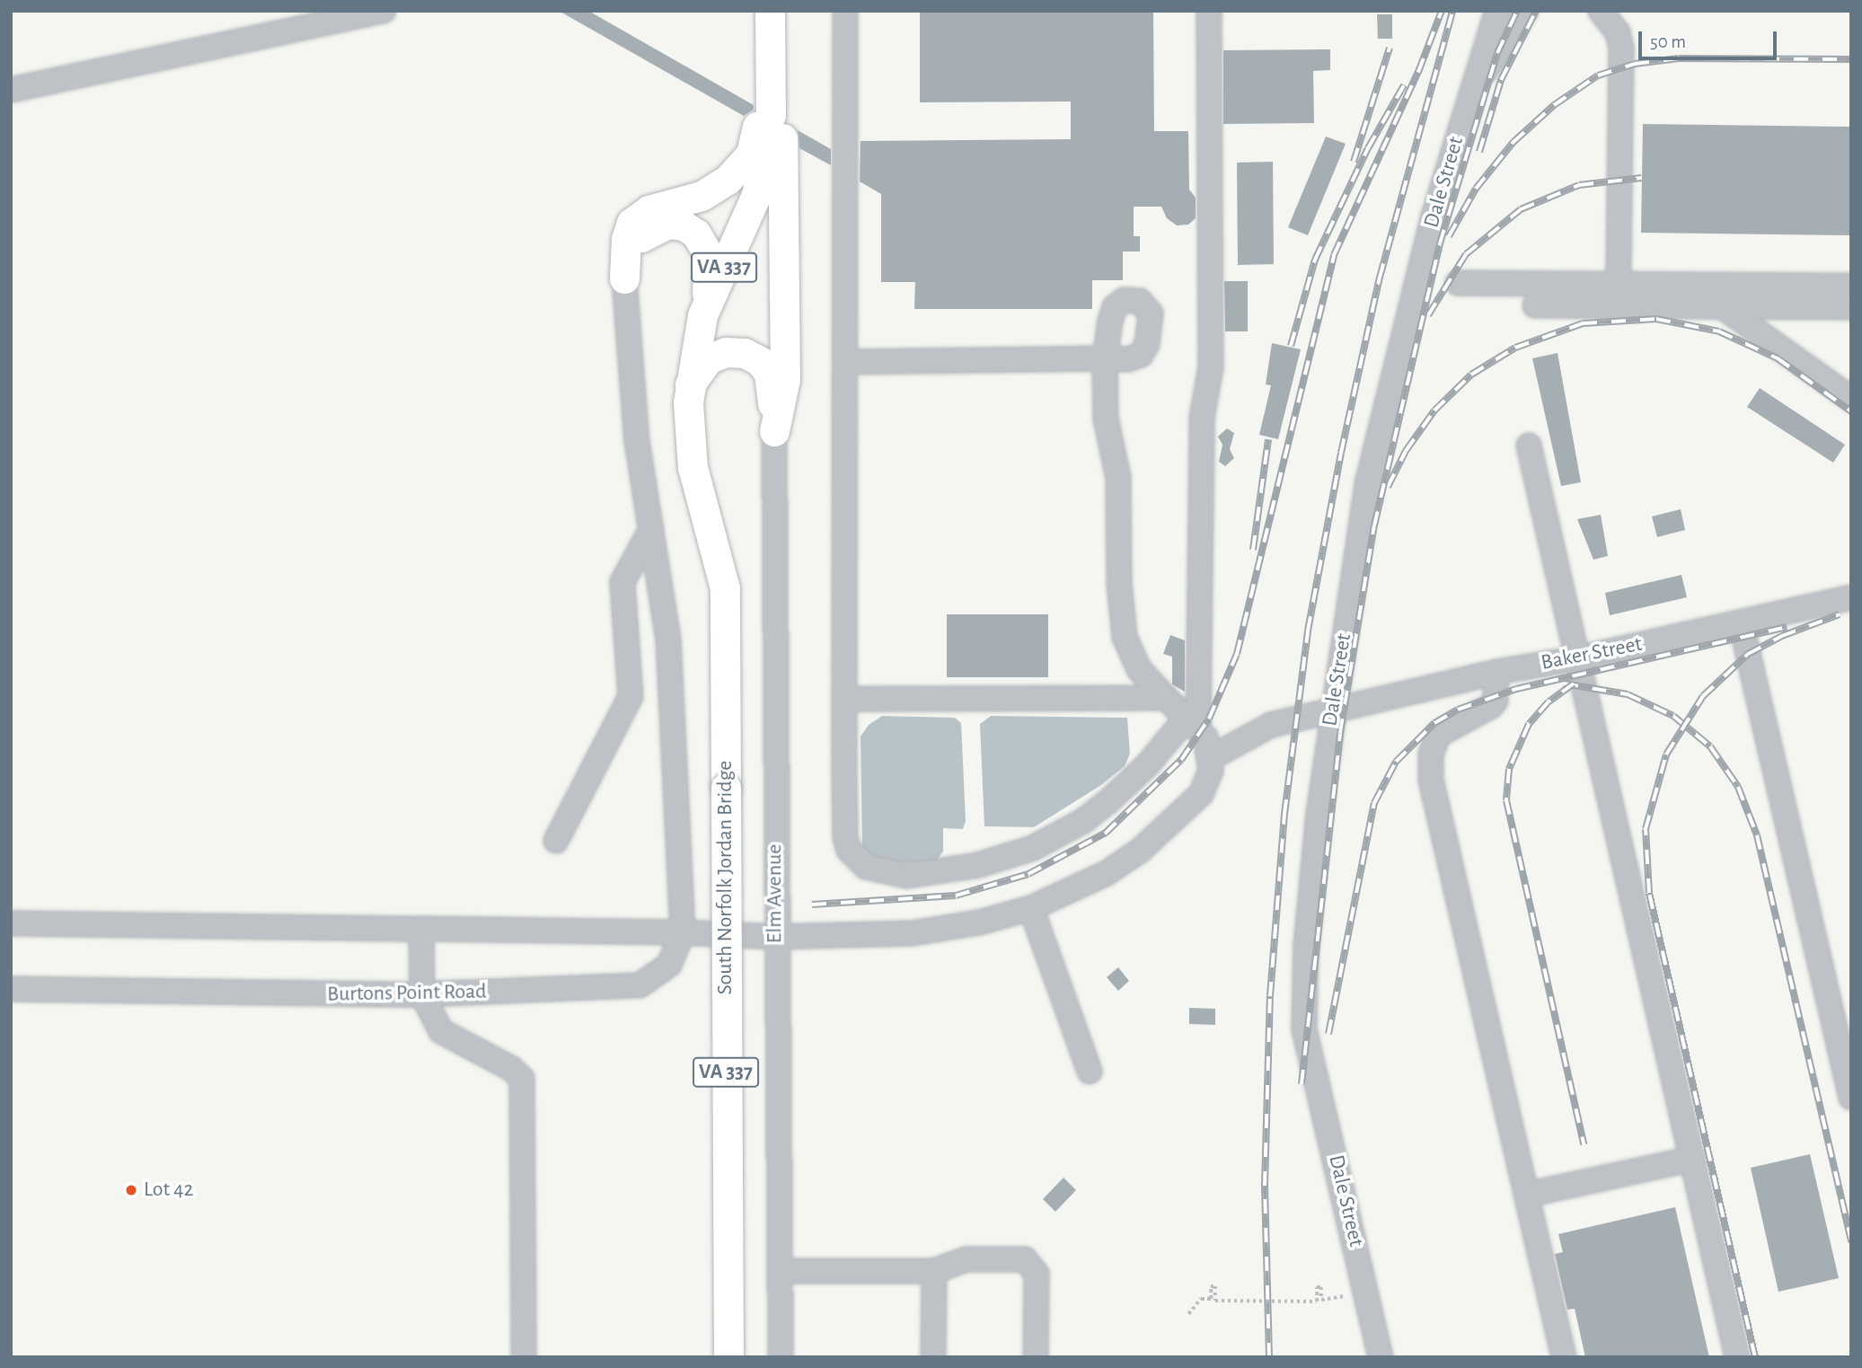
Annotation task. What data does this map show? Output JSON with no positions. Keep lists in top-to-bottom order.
{
  "streets": {
    "main road": ["VA 337", "South Norfolk Jordan Bridge"],
    "street": [
      "Dale Street",
      "Baker Street",
      "Elm Avenue",
      "Burtons Point Road"
    ]
  },
  "crossings": [
    ["Dale Street", "Baker Street"],
    ["VA 337", "South Norfolk Jordan Bridge"]
  ],
  "places": ["Lot 42"],
  "scale_bar": "50 m"
}
